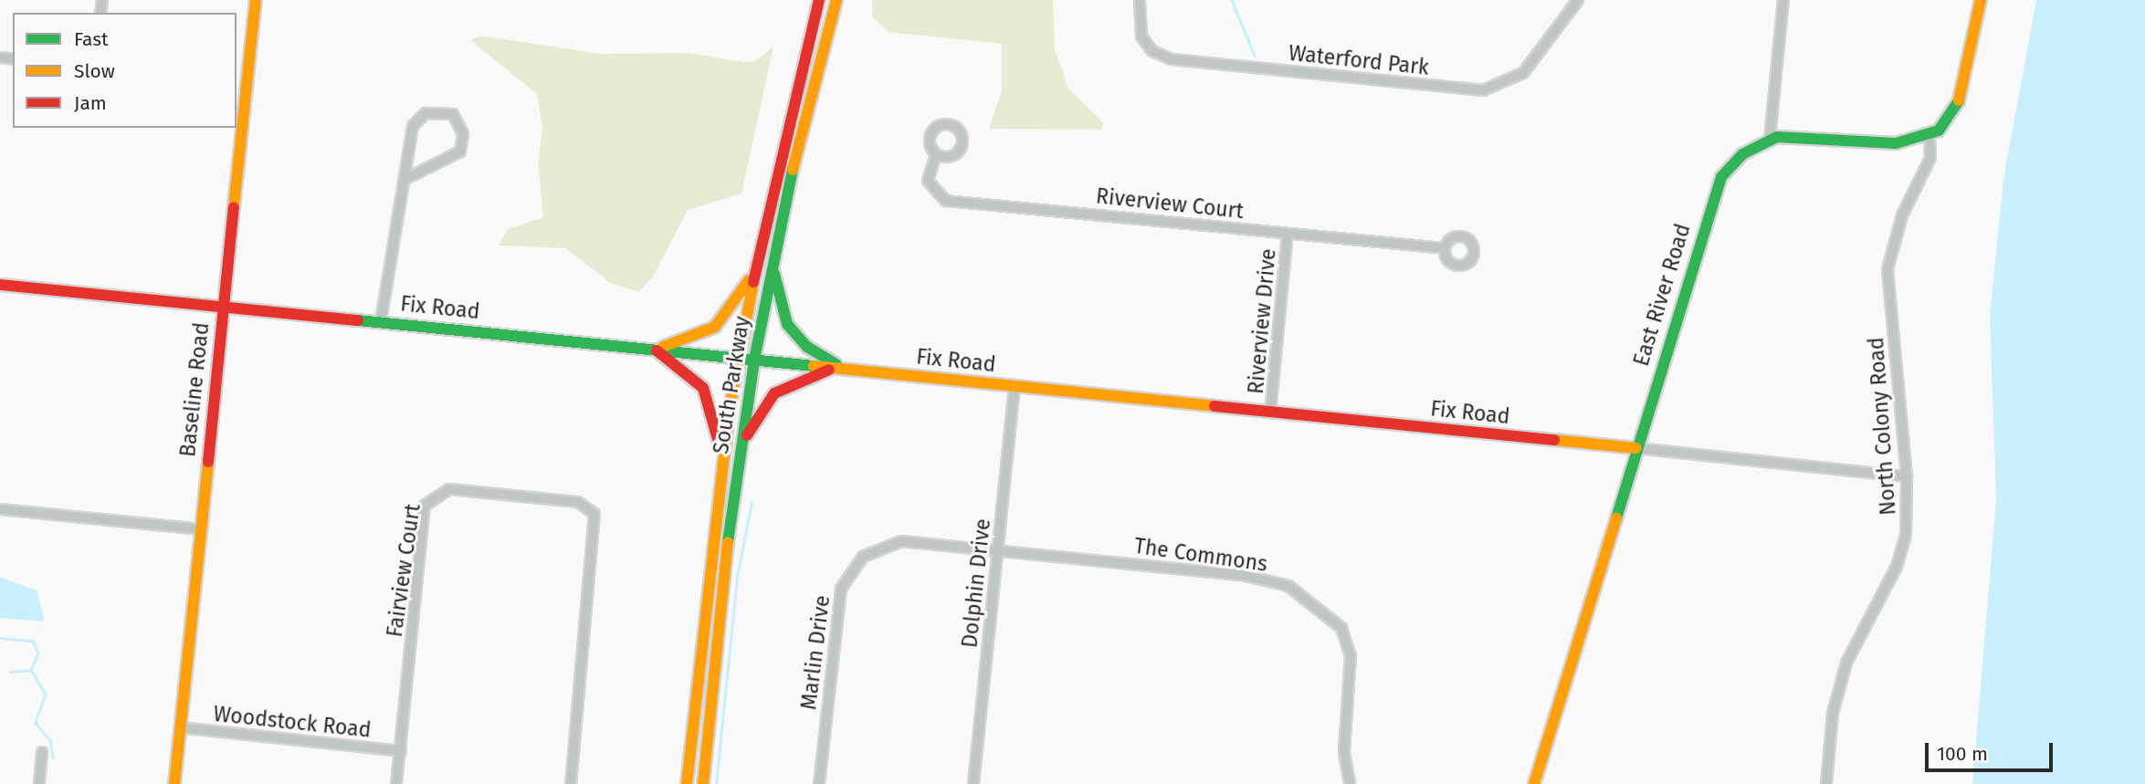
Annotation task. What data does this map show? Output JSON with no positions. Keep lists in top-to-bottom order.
{
  "streets": {
    "main road": [
      "East River Road",
      "Fix Road",
      "South Parkway",
      "Baseline Road"
    ],
    "street": [
      "Waterford Park",
      "Riverview Court",
      "Riverview Drive",
      "North Colony Road",
      "The Commons",
      "Fairview Court",
      "Dolphin Drive",
      "Marlin Drive",
      "Woodstock Road"
    ]
  },
  "crossings": [
    ["Riverview Court", "Riverview Drive"],
    ["East River Road", "Fix Road"],
    ["Fix Road", "Riverview Drive"],
    ["Fix Road", "South Parkway"],
    ["Fix Road", "Baseline Road"],
    ["Fix Road", "North Colony Road"],
    ["Fix Road", "Dolphin Drive"],
    ["Baseline Road", "Woodstock Road"],
    ["The Commons", "Dolphin Drive"],
    ["The Commons", "Marlin Drive"],
    ["Fairview Court", "Woodstock Road"],
    ["Dolphin Drive", "Marlin Drive"]
  ],
  "legend": ["Fast", "Slow", "Jam"],
  "scale_bar": "100 m"
}
